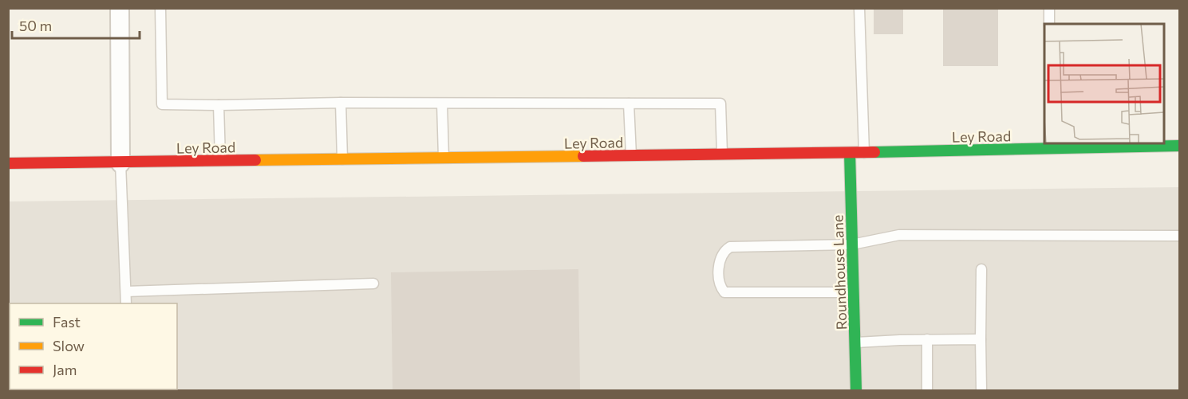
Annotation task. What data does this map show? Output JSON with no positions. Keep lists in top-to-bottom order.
{
  "streets": {
    "main road": ["Ley Road", "Roundhouse Lane"]
  },
  "crossings": [
    ["Ley Road", "Roundhouse Lane"]
  ],
  "legend": ["Fast", "Slow", "Jam"],
  "scale_bar": "50 m"
}
